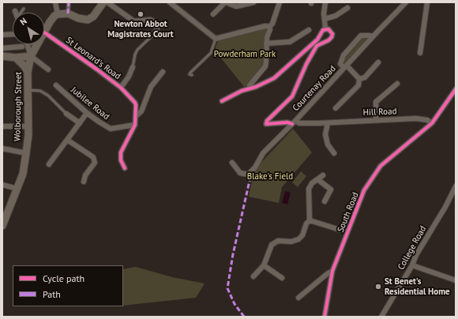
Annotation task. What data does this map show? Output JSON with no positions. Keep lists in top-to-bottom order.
{
  "streets": {
    "main road": ["Wolborough Street"],
    "street": [
      "St Leonard's Road",
      "Courtenay Road",
      "Jubilee Road",
      "Hill Road",
      "South Road",
      "College Road"
    ]
  },
  "crossings": [
    ["St Leonard's Road", "Jubilee Road"],
    ["Courtenay Road", "Hill Road"],
    ["Hill Road", "South Road"]
  ],
  "parks": ["Powderham Park", "Blake's Field"],
  "places": ["Newton Abbot Magistrates Court", "St Benet's Residential Home"],
  "legend": ["Cycle path", "Path"],
  "north": "top left"
}
